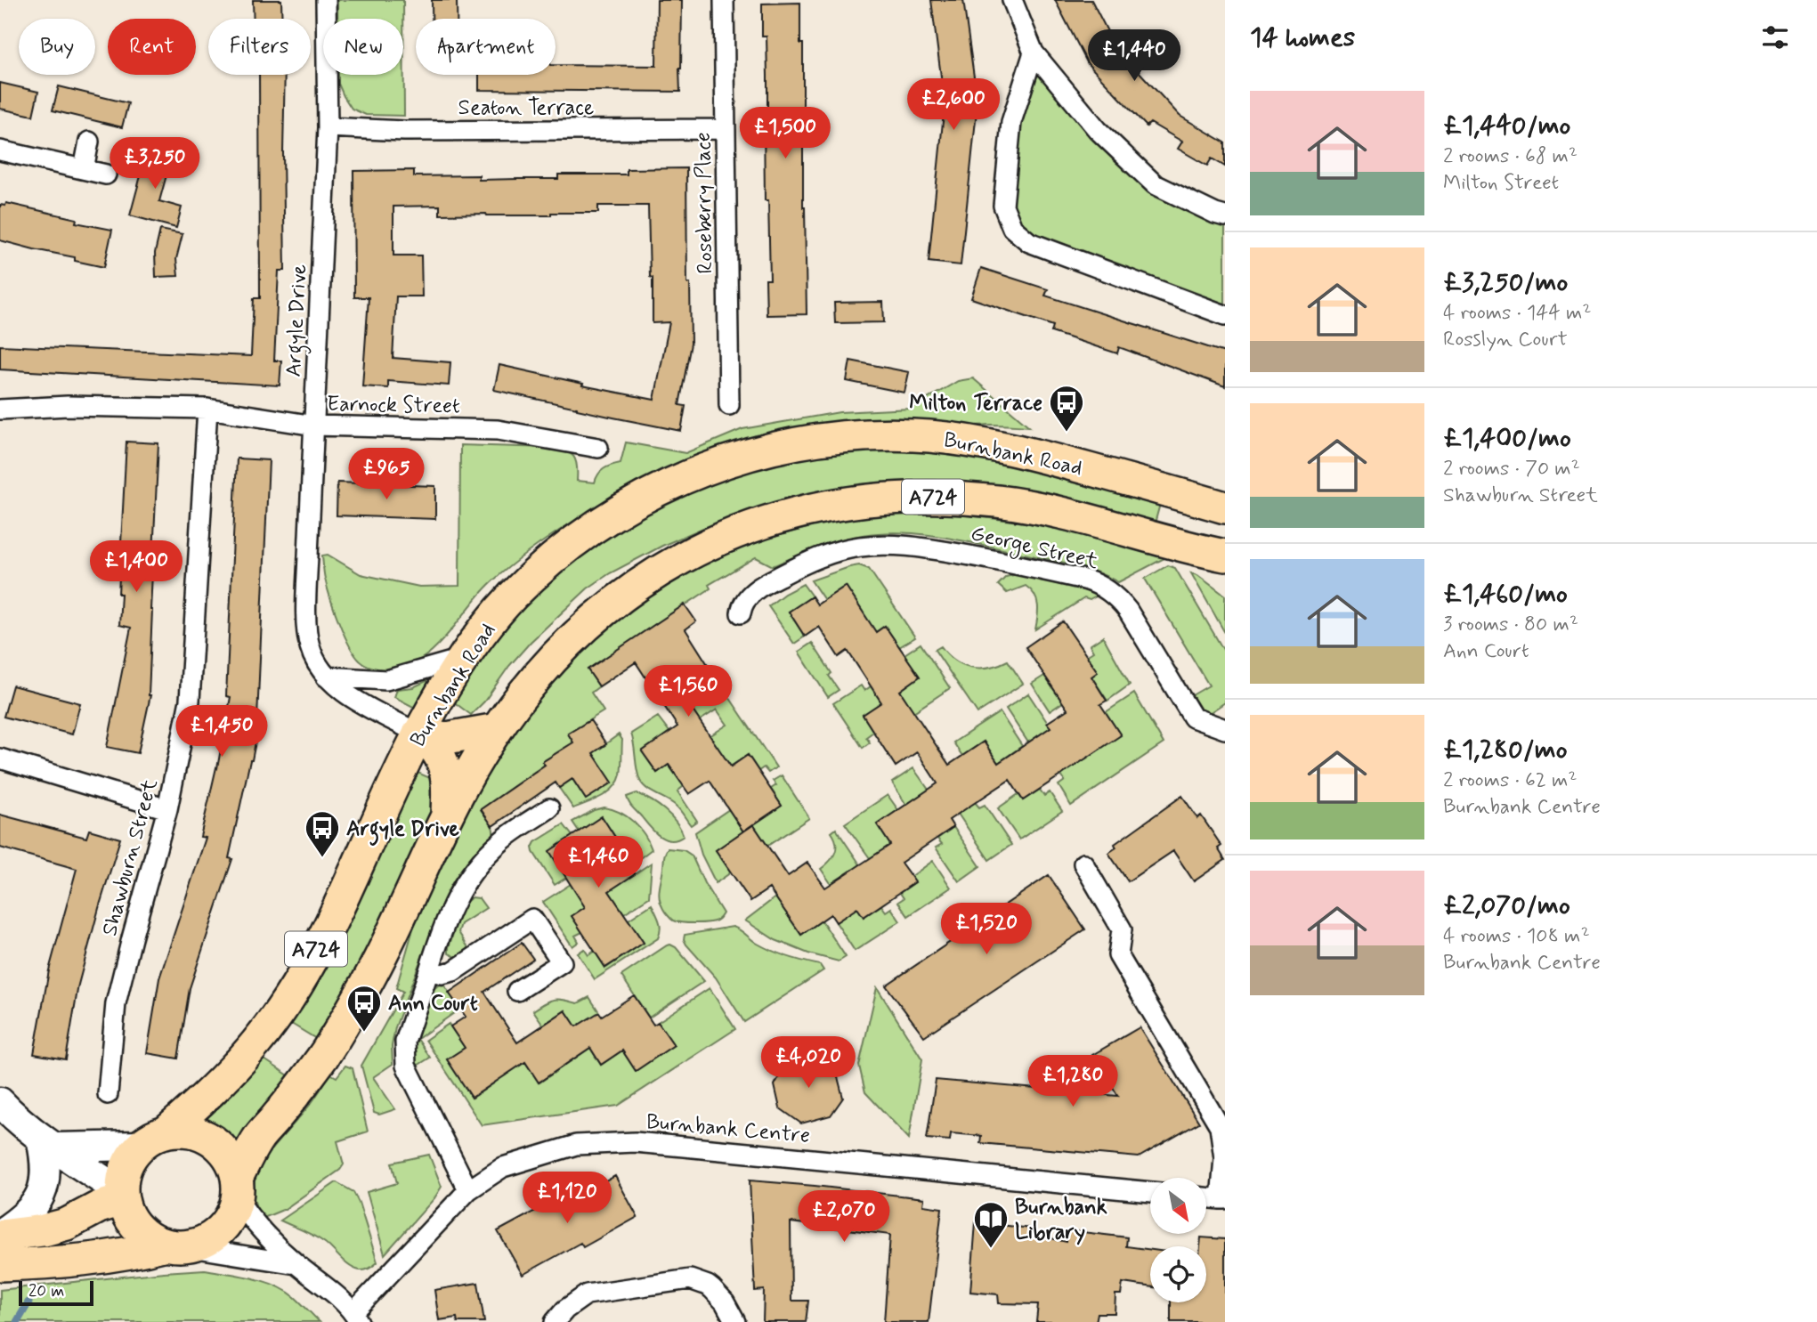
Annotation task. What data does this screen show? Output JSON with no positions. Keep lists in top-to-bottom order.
{
  "streets": {
    "main road": ["Burnbank Road", "A724"],
    "street": [
      "Seaton Terrace",
      "Roseberry Place",
      "Argyle Drive",
      "Earnock Street",
      "George Street",
      "Shawburn Street",
      "Burnbank Centre"
    ]
  },
  "crossings": [
    ["Seaton Terrace", "Roseberry Place"],
    ["Seaton Terrace", "Argyle Drive"],
    ["Argyle Drive", "Earnock Street"],
    ["Argyle Drive", "Burnbank Road"],
    ["Argyle Drive", "A724"],
    ["Earnock Street", "Shawburn Street"],
    ["Burnbank Road", "A724"]
  ],
  "places": {
    "bus stop": ["Milton Terrace", "Argyle Drive", "Ann Court"],
    "library": ["Burnbank Library"]
  },
  "scale_bar": "20 m",
  "north": "bottom right",
  "page": {
    "heading": "14 homes",
    "chip": [
      "Buy",
      "Rent",
      "Filters",
      "New",
      "Apartment"
    ],
    "price": [
      "£1,440",
      "£2,600",
      "£1,500",
      "£3,250",
      "£965",
      "£1,400",
      "£1,560",
      "£1,450",
      "£1,460",
      "£1,520",
      "£4,020",
      "£1,280",
      "£1,120",
      "£2,070"
    ],
    "list": [
      {
        "name": "£1,440/mo",
        "note": "2 rooms · 68 m² · Milton Street"
      },
      {
        "name": "£3,250/mo",
        "note": "4 rooms · 144 m² · Rosslyn Court"
      },
      {
        "name": "£1,400/mo",
        "note": "2 rooms · 70 m² · Shawburn Street"
      },
      {
        "name": "£1,460/mo",
        "note": "3 rooms · 80 m² · Ann Court"
      },
      {
        "name": "£1,280/mo",
        "note": "2 rooms · 62 m² · Burnbank Centre"
      },
      {
        "name": "£2,070/mo",
        "note": "4 rooms · 108 m² · Burnbank Centre"
      }
    ],
    "scale": "20 m"
  }
}
